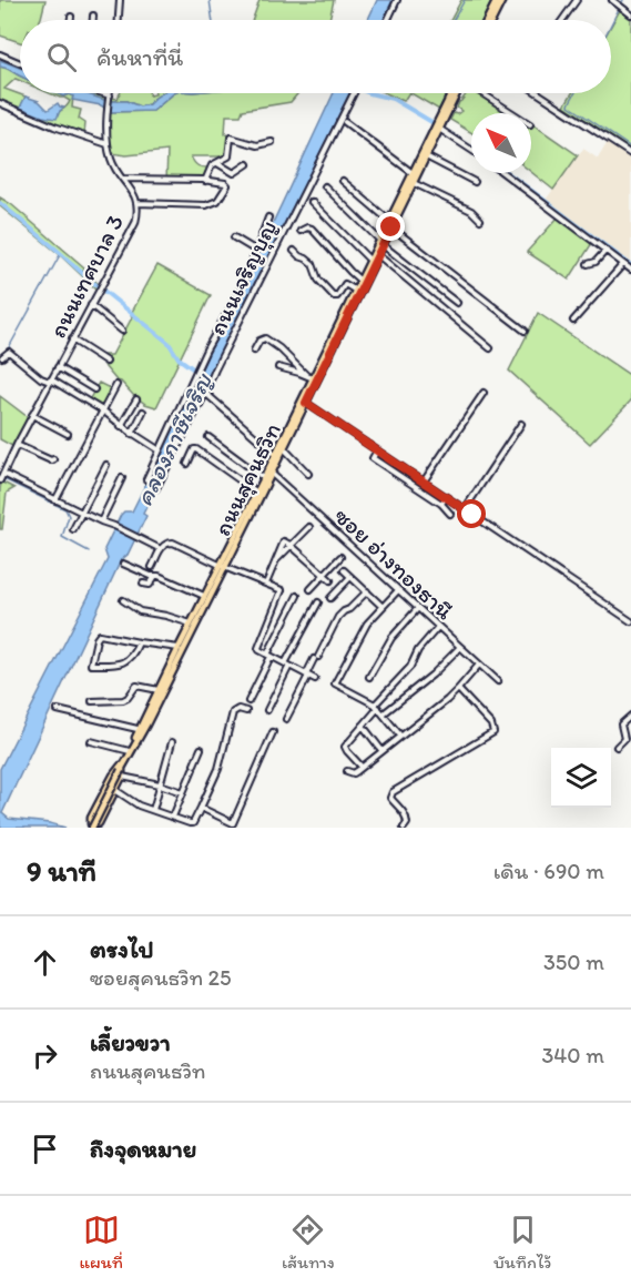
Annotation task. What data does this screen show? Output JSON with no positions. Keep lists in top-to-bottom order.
{
  "streets": {
    "main road": ["ถนนสุคนธวิท"],
    "street": ["ถนนเทศบาล 3", "ถนนเจริญบุญ", "ซอย อ่างทองธานี"]
  },
  "crossings": [
    ["ถนนสุคนธวิท", "ซอย อ่างทองธานี"]
  ],
  "water": ["คลองภาษีเจริญ"],
  "north": "top left",
  "page": {
    "search": "ค้นหาที่นี่",
    "heading": ["9 นาที", "เดิน · 690 m"],
    "list": [
      ["ตรงไป", "ซอยสุคนธวิท 25", "350 m"],
      ["เลี้ยวขวา", "ถนนสุคนธวิท", "340 m"],
      "ถึงจุดหมาย"
    ],
    "nav": ["แผนที่", "เส้นทาง", "บันทึกไว้"]
  }
}
